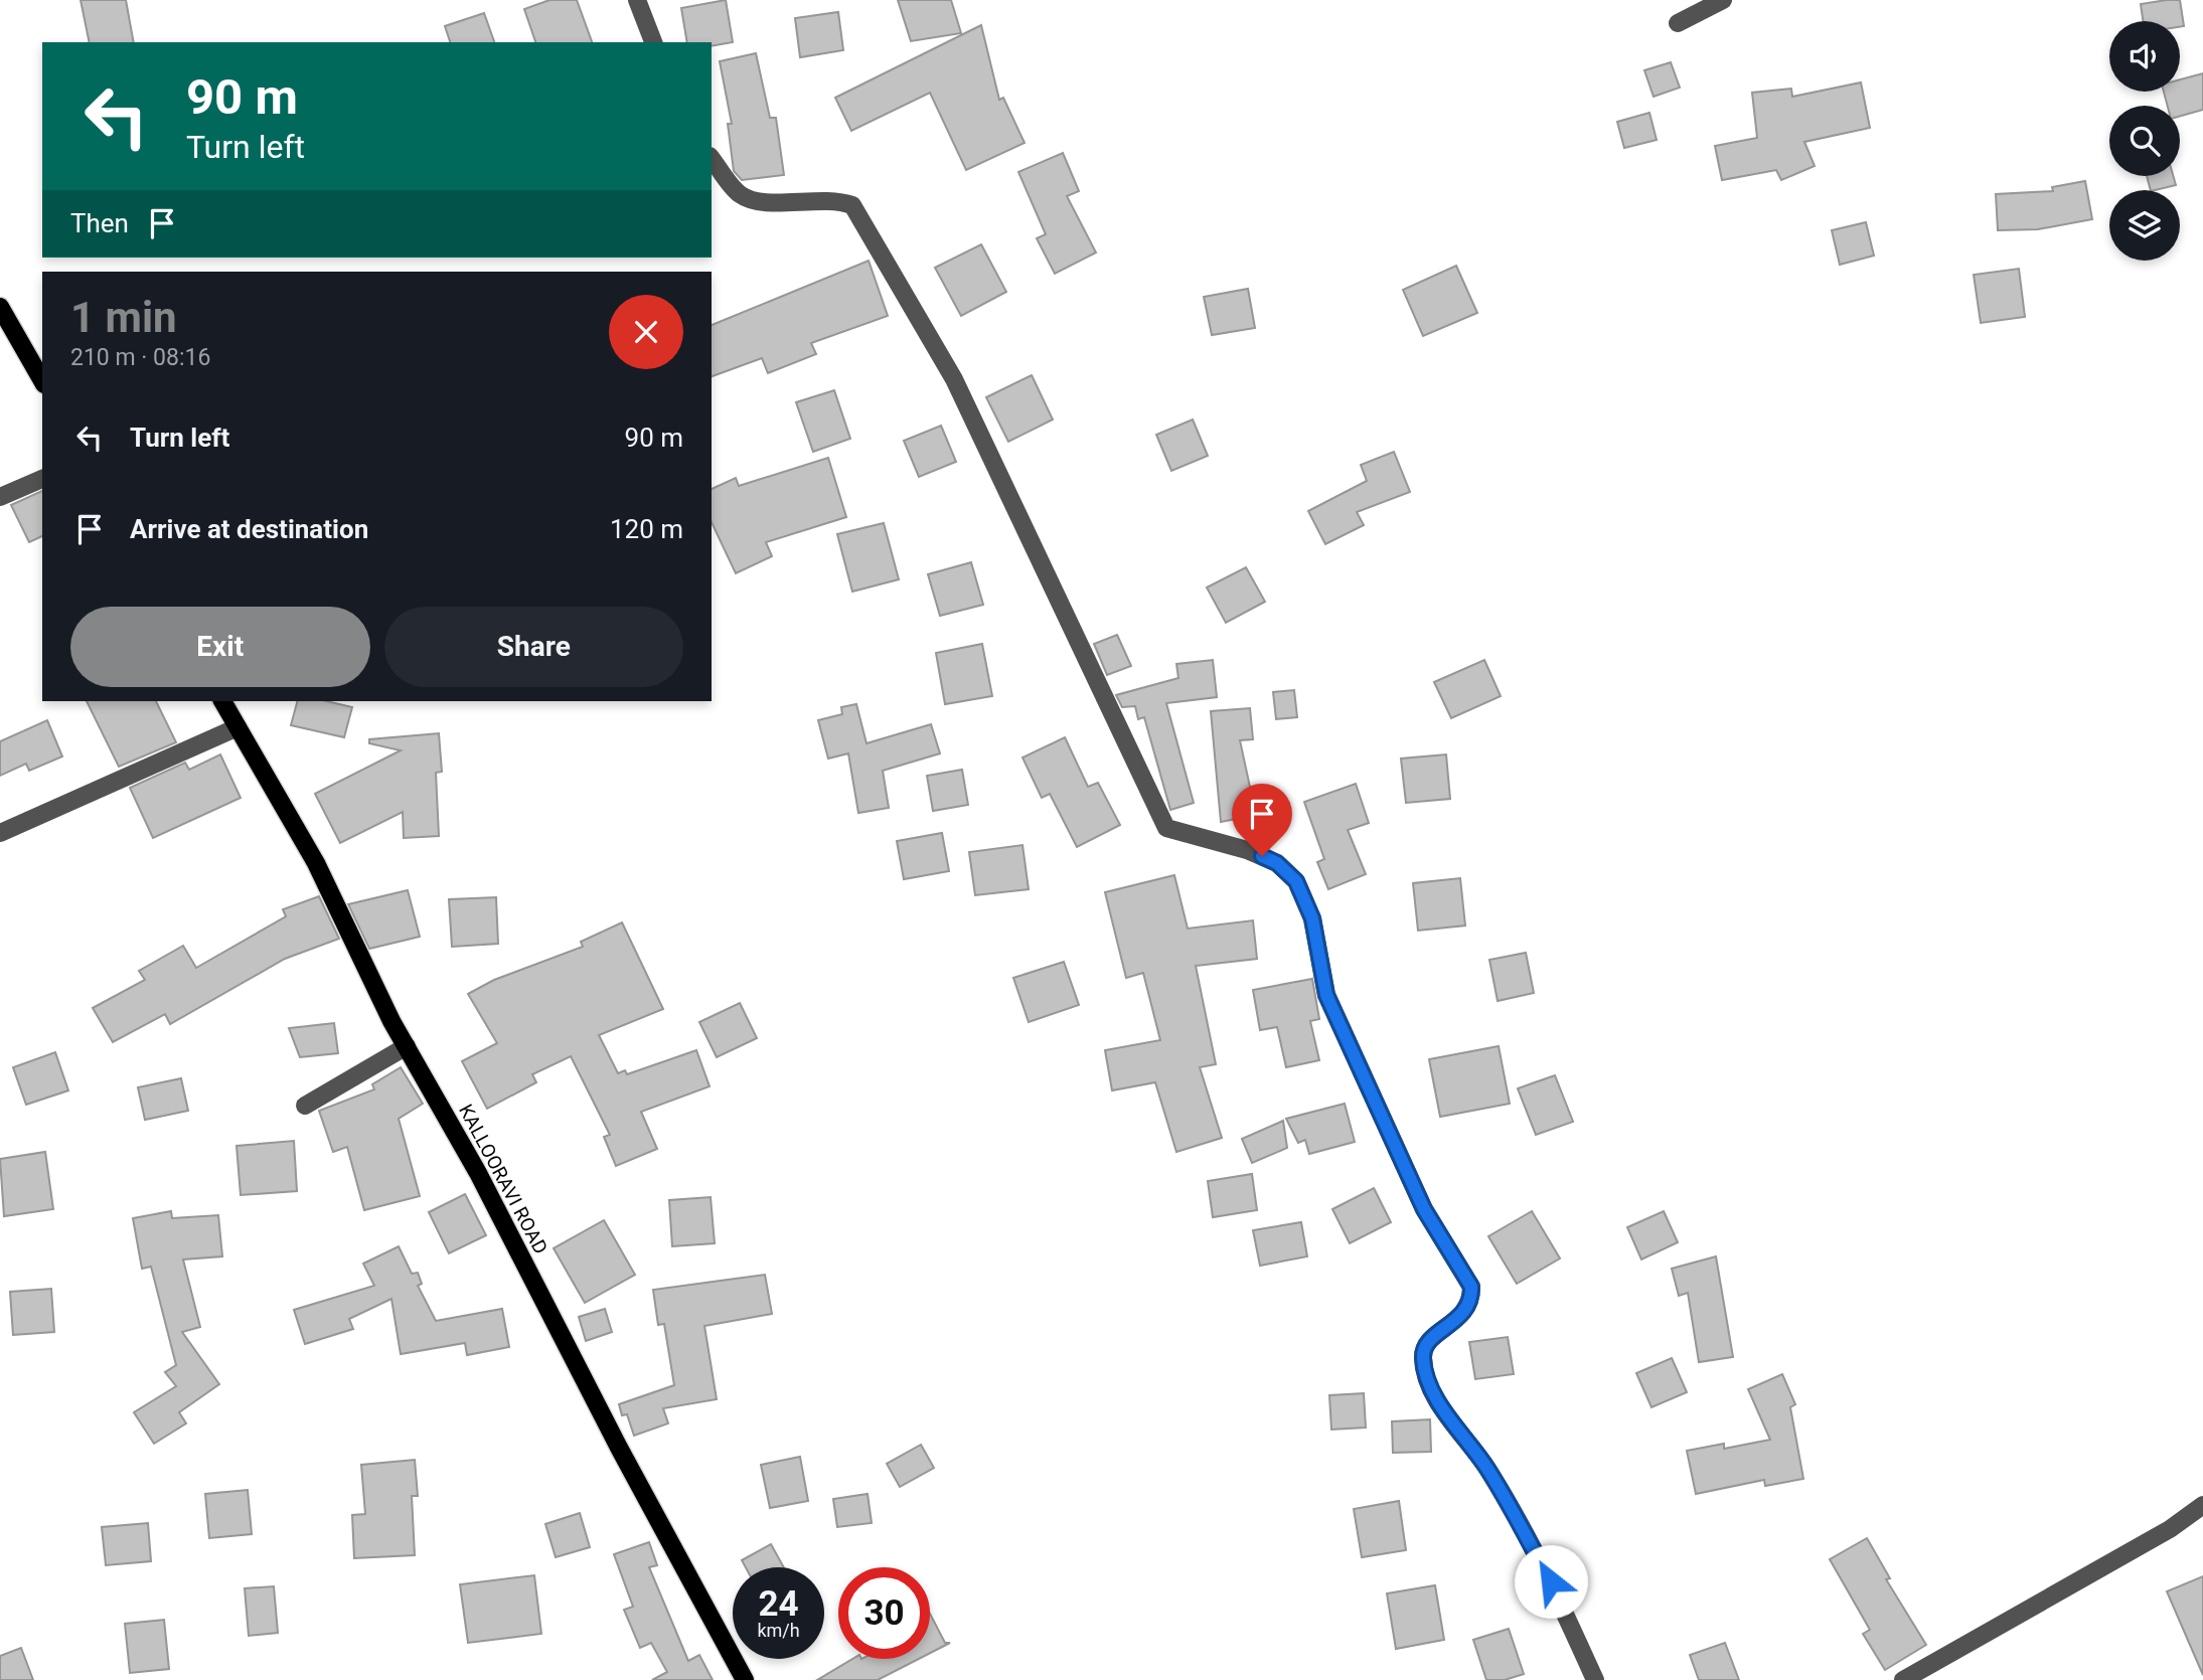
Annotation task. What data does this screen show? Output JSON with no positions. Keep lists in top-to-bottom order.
{
  "streets": {
    "main road": ["KALLOORAVI ROAD"]
  },
  "page": {
    "turn": ["90 m", "Turn left"],
    "then": "Then",
    "heading": ["1 min", "210 m · 08:16"],
    "list": [
      {
        "name": "Turn left",
        "value": "90 m"
      },
      {
        "name": "Arrive at destination",
        "value": "120 m"
      }
    ],
    "buttons": ["Exit", "Share"],
    "speed": "24 km/h",
    "limit": "30"
  }
}
